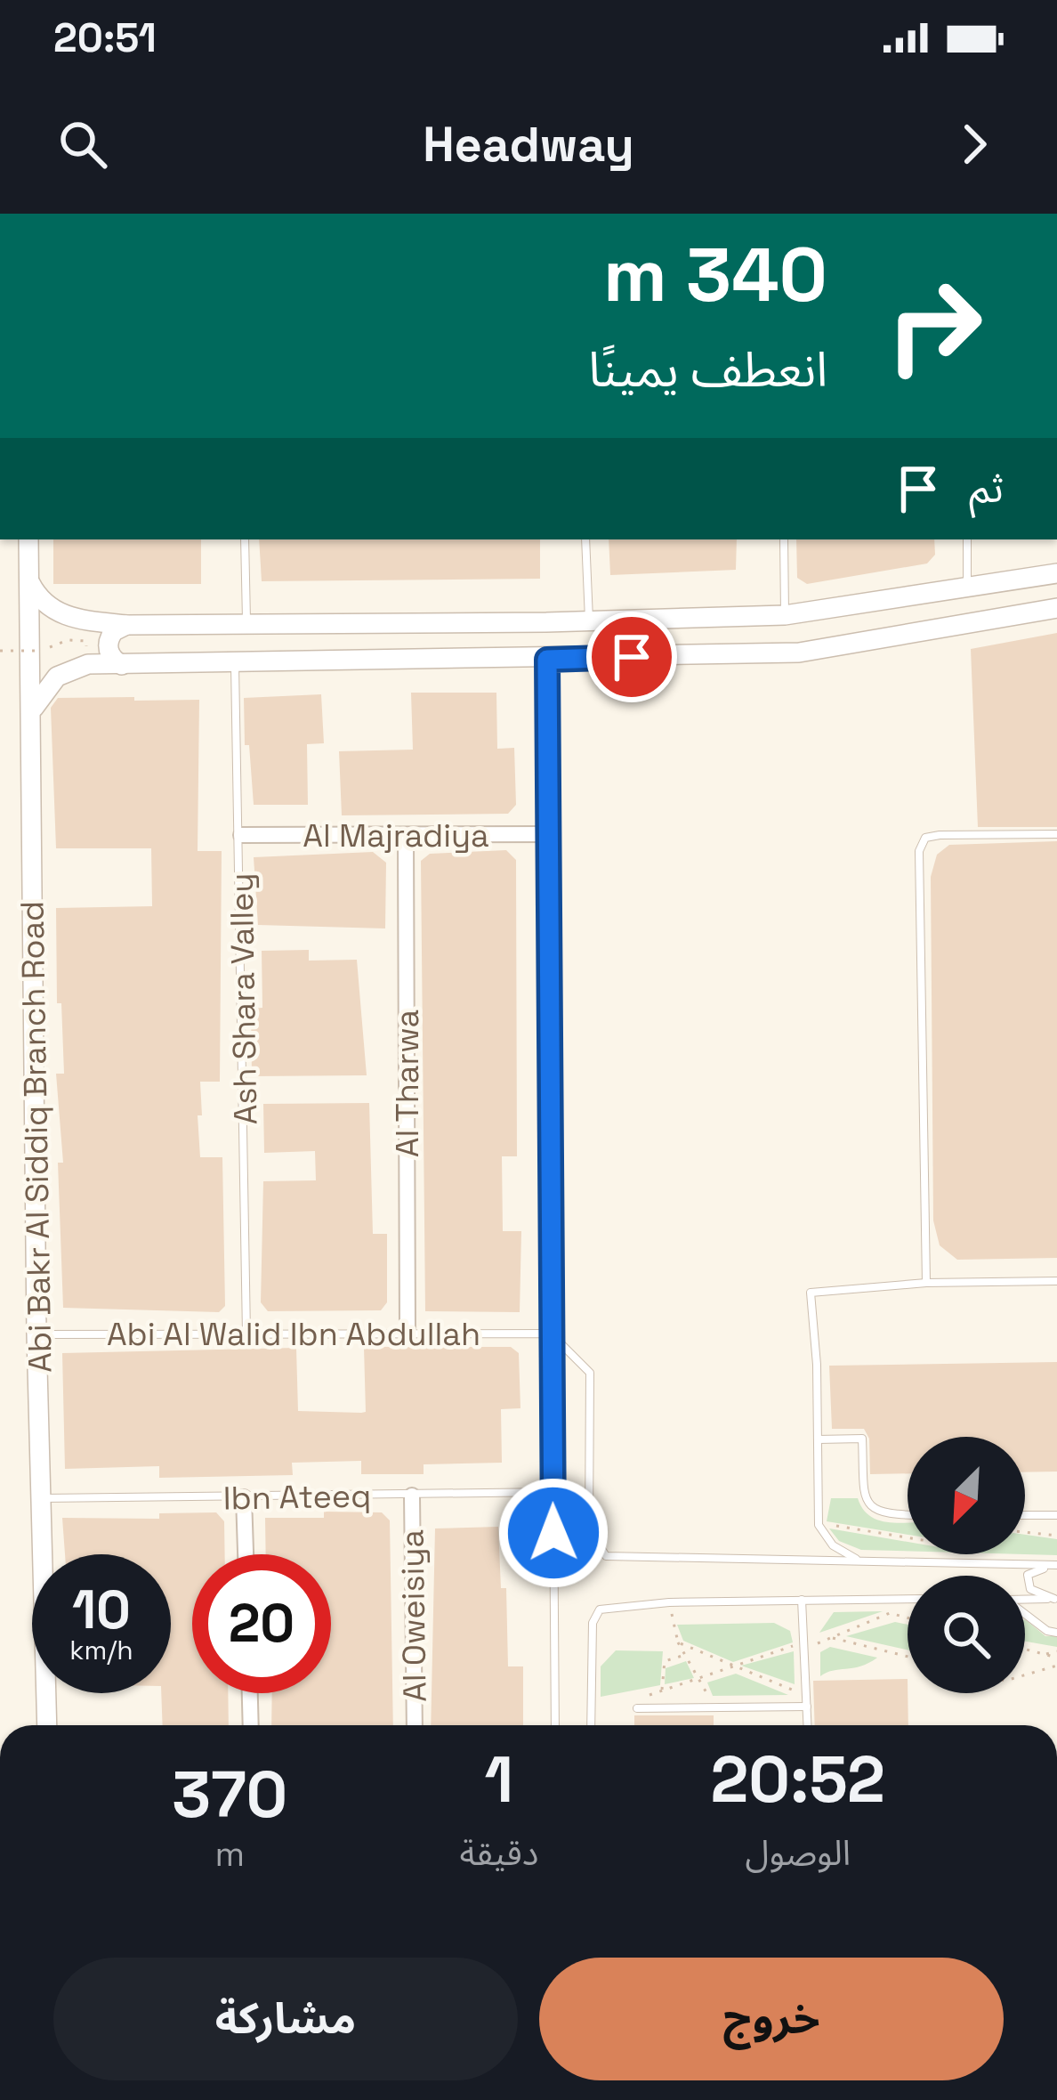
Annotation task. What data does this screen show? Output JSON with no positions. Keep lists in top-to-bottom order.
{
  "streets": {
    "street": [
      "Al Majradiya",
      "Al Tharwa",
      "Abi Bakr Al Siddiq Branch Road",
      "Al Oweisiya"
    ],
    "lane": ["Ash Shara Valley", "Abi Al Walid Ibn Abdullah", "Ibn Ateeq"]
  },
  "crossings": [
    ["Al Majradiya", "Ash Shara Valley"],
    ["Al Majradiya", "Al Tharwa"],
    ["Ash Shara Valley", "Abi Al Walid Ibn Abdullah"],
    ["Al Tharwa", "Abi Al Walid Ibn Abdullah"],
    ["Abi Bakr Al Siddiq Branch Road", "Abi Al Walid Ibn Abdullah"],
    ["Abi Bakr Al Siddiq Branch Road", "Ibn Ateeq"],
    ["Ibn Ateeq", "Al Oweisiya"]
  ],
  "north": "bottom left",
  "page": {
    "status": "20:51",
    "header": "Headway",
    "turn": ["340 m", "انعطف يمينًا"],
    "then": "ثم",
    "speed": "10 km/h",
    "limit": "20",
    "eta": [
      "20:52",
      "الوصول",
      "1",
      "دقيقة",
      "370",
      "m"
    ],
    "buttons": ["خروج", "مشاركة"]
  }
}
